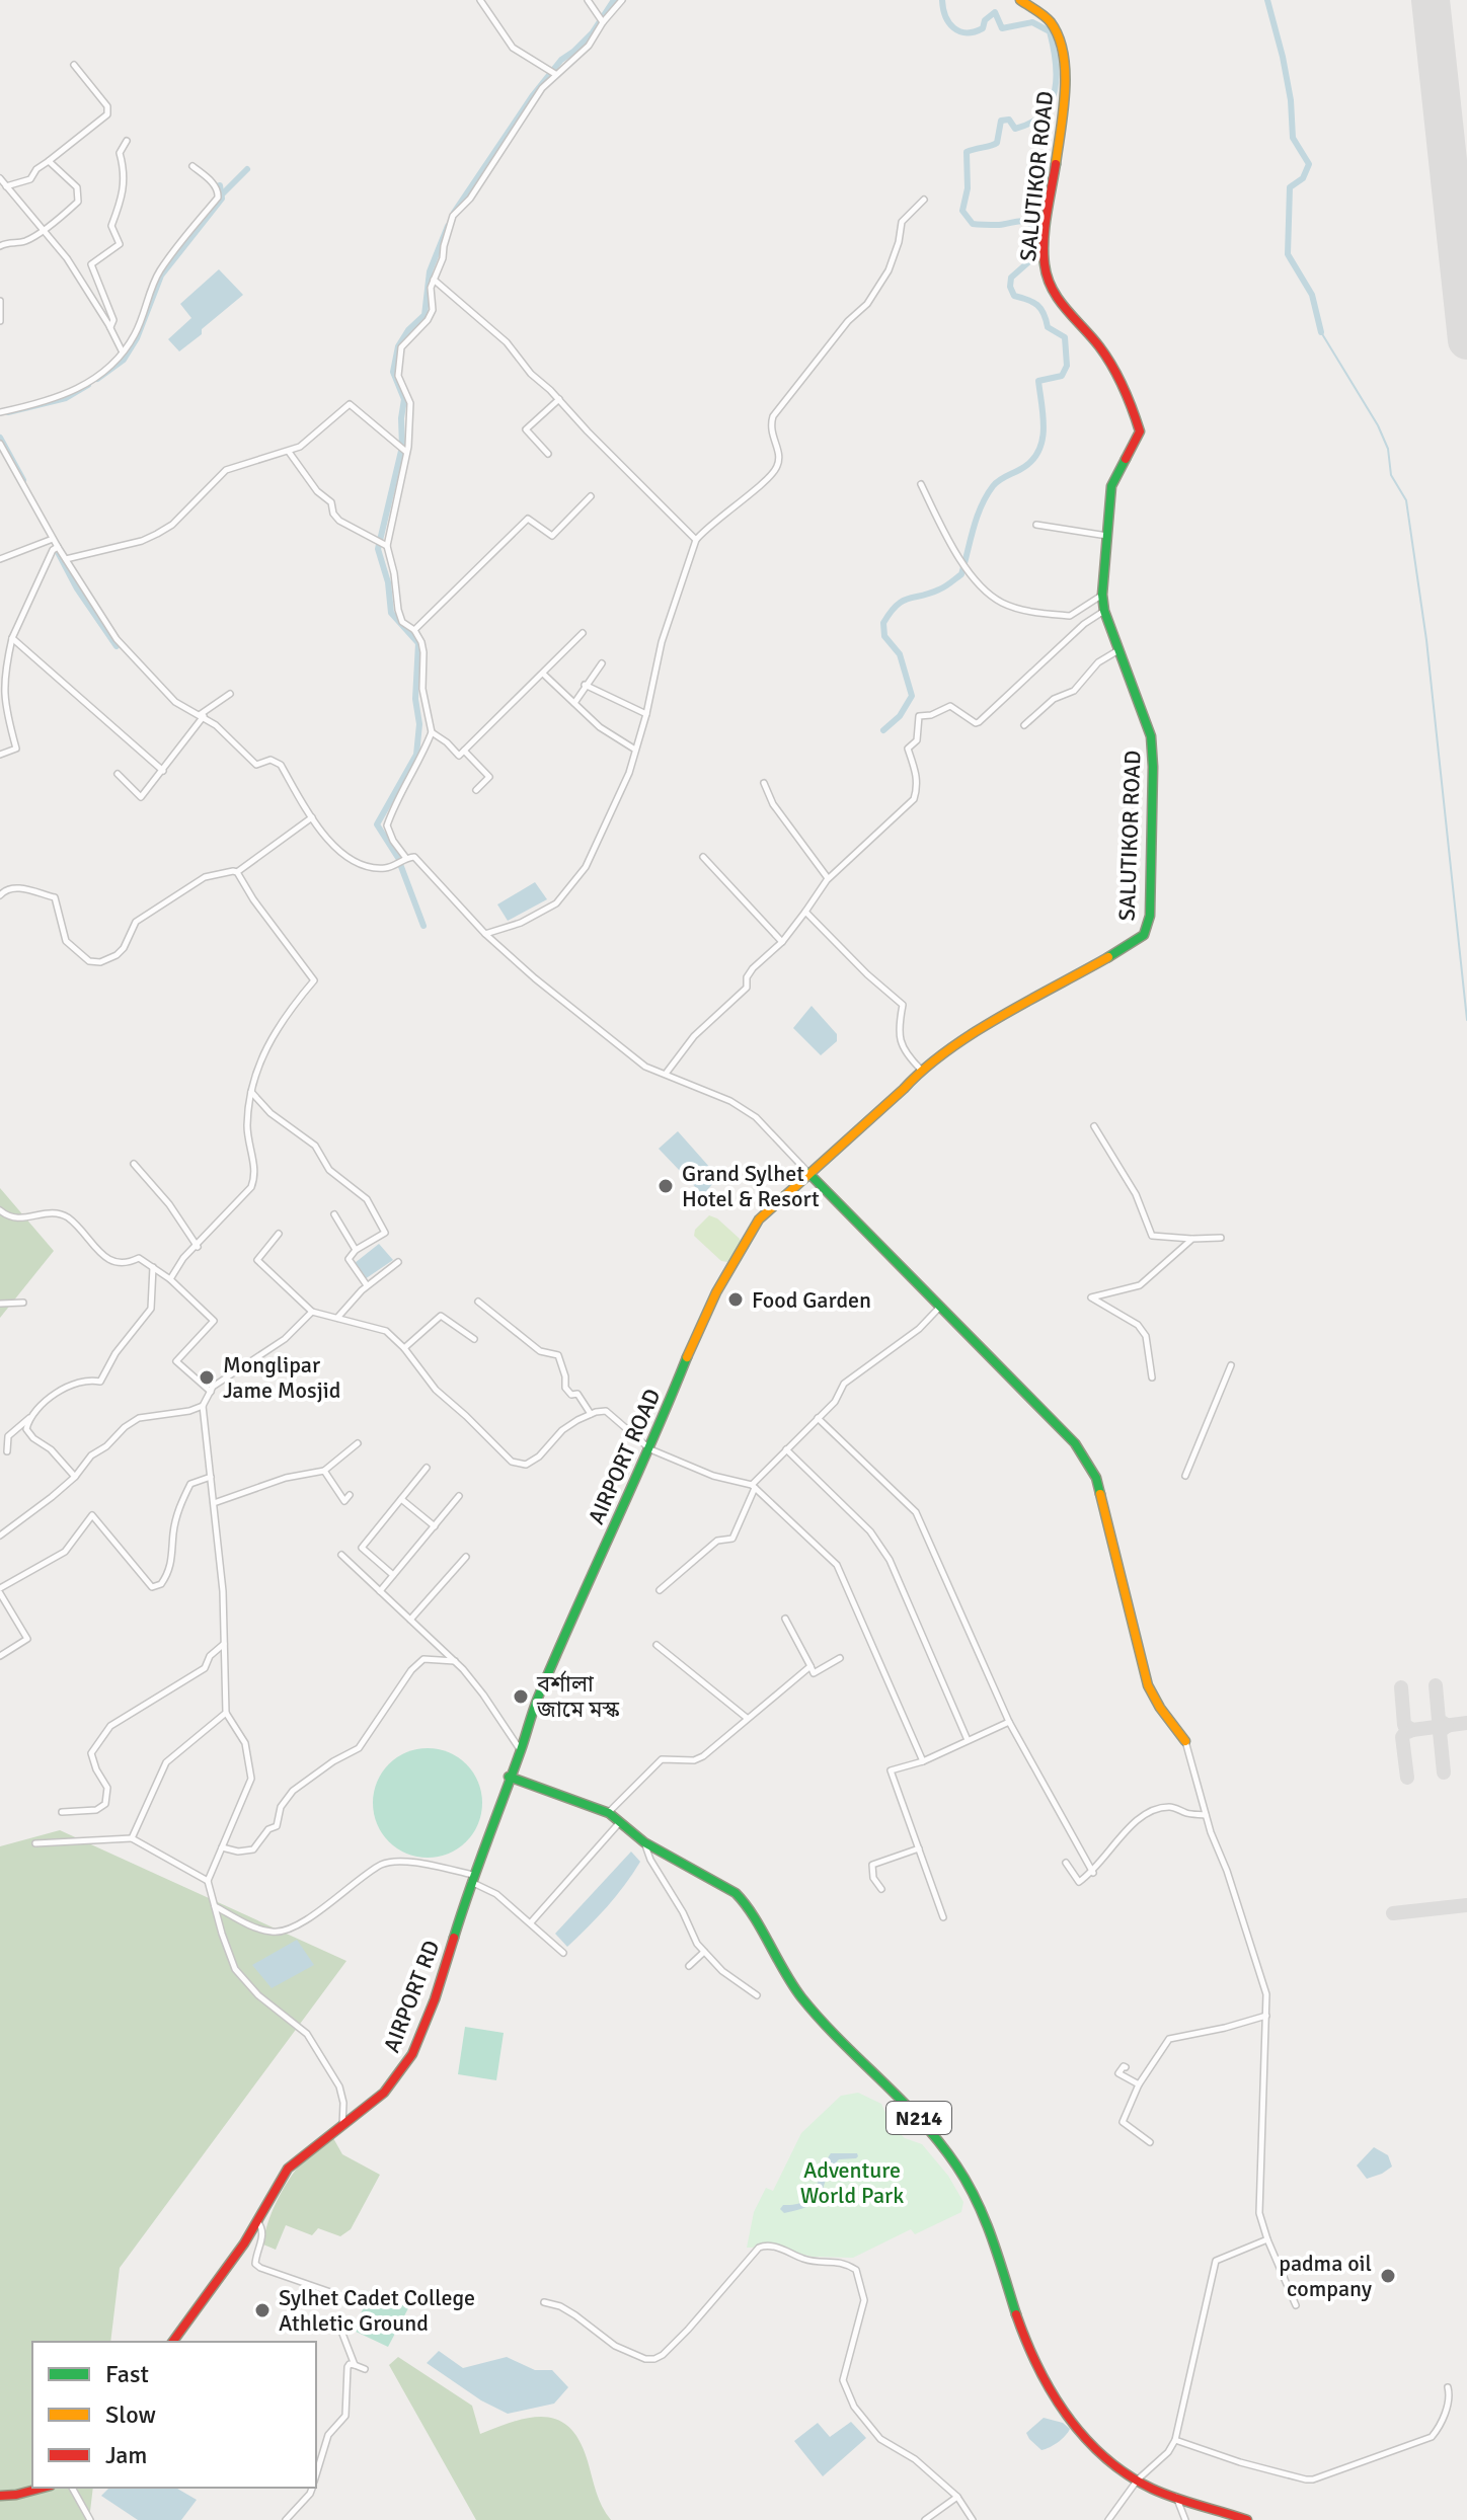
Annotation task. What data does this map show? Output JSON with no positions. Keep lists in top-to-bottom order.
{
  "streets": {
    "main road": [
      "SALUTIKOR ROAD",
      "AIRPORT ROAD",
      "AIRPORT RD",
      "N214"
    ]
  },
  "crossings": [
    ["SALUTIKOR ROAD", "AIRPORT ROAD"],
    ["AIRPORT ROAD", "AIRPORT RD"],
    ["AIRPORT ROAD", "N214"],
    ["AIRPORT RD", "N214"]
  ],
  "parks": ["Adventure World Park"],
  "places": [
    "Grand Sylhet Hotel & Resort",
    "Food Garden",
    "Monglipar Jame Mosjid",
    "বর্শালা জামে মস্ক",
    "padma oil company",
    "Sylhet Cadet College Athletic Ground"
  ],
  "legend": ["Fast", "Slow", "Jam"]
}
